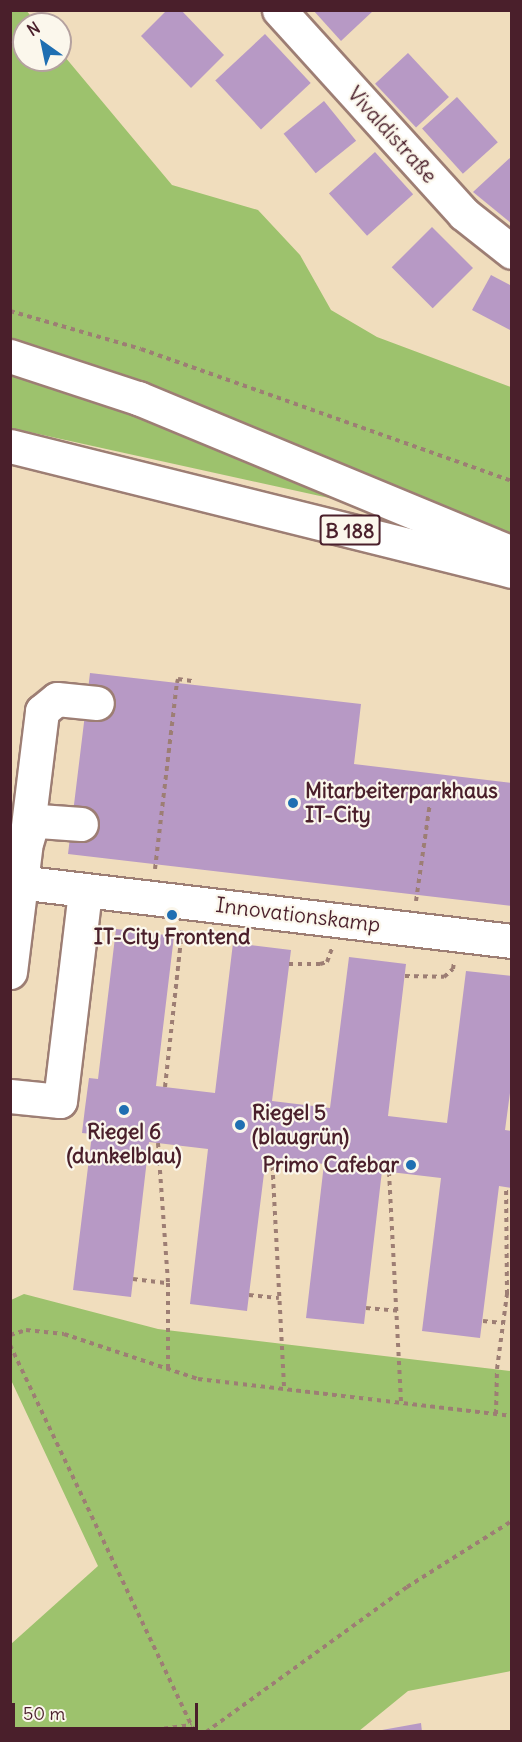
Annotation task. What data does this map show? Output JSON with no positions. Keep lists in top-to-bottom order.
{
  "streets": {
    "street": ["Vivaldistraße", "B 188", "Innovationskamp"]
  },
  "places": [
    "Mitarbeiterparkhaus IT-City",
    "IT-City Frontend",
    "Riegel 6 (dunkelblau)",
    "Riegel 5 (blaugrün)",
    "Primo Cafebar"
  ],
  "scale_bar": "50 m",
  "north": "top left"
}
